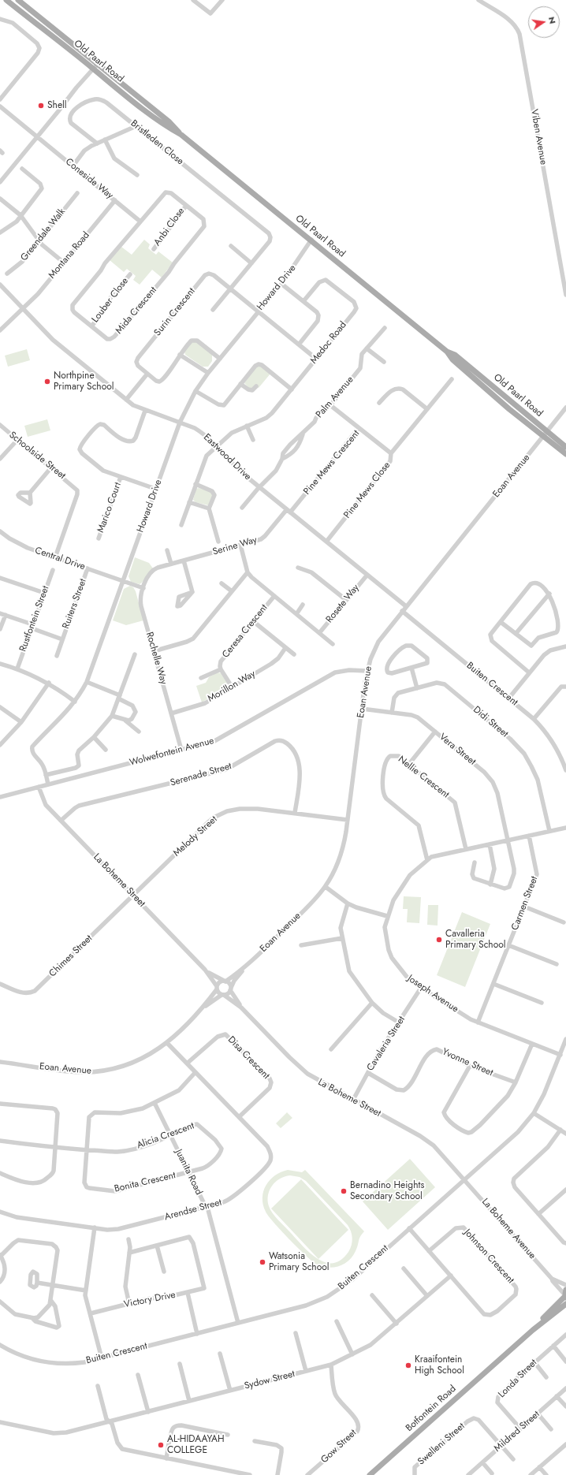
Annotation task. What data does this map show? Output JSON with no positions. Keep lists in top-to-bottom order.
{
  "streets": {
    "main road": ["Old Paarl Road", "Botfontein Road"],
    "street": [
      "Viben Avenue",
      "Bristleden Close",
      "Coneside Way",
      "Anbi Close",
      "Greendale Walk",
      "Montana Road",
      "Howard Drive",
      "Louber Close",
      "Mida Crescent",
      "Surin Crescent",
      "Medoc Road",
      "Palm Avenue",
      "Schoolside Street",
      "Eastwood Drive",
      "Pine Mews Crescent",
      "Eoan Avenue",
      "Pine Mews Close",
      "Marico Court",
      "Serine Way",
      "Central Drive",
      "Ruiters Street",
      "Rosete Way",
      "Rustfontein Street",
      "Ceresa Crescent",
      "Rochelle Way",
      "Buiten Crescent",
      "Morillon Way",
      "Didi Street",
      "Vera Street",
      "Wolwefontein Avenue",
      "Serenade Street",
      "Nellie Crescent",
      "Melody Street",
      "La Boheme Street",
      "Carmen Street",
      "Chimes Street",
      "Joseph Avenue",
      "Cavaleria Street",
      "Disa Crescent",
      "Yvonne Street",
      "Alicia Crescent",
      "Juanita Road",
      "Bonita Crescent",
      "Arendse Street",
      "La Boheme Avenue",
      "Johnson Crescent",
      "Victory Drive",
      "Londa Street",
      "Sydow Street",
      "Mildred Street",
      "Swelleni Street",
      "Gow Street"
    ]
  },
  "crossings": [
    ["Old Paarl Road", "Howard Drive"],
    ["Old Paarl Road", "Eoan Avenue"],
    ["Coneside Way", "Montana Road"],
    ["Coneside Way", "Mida Crescent"],
    ["Anbi Close", "Mida Crescent"],
    ["Montana Road", "Eastwood Drive"],
    ["Howard Drive", "Surin Crescent"],
    ["Howard Drive", "Eastwood Drive"],
    ["Howard Drive", "Central Drive"],
    ["Howard Drive", "Wolwefontein Avenue"],
    ["Louber Close", "Mida Crescent"],
    ["Surin Crescent", "Medoc Road"],
    ["Medoc Road", "Eastwood Drive"],
    ["Palm Avenue", "Eastwood Drive"],
    ["Schoolside Street", "Central Drive"],
    ["Eastwood Drive", "Pine Mews Crescent"],
    ["Eastwood Drive", "Eoan Avenue"],
    ["Eastwood Drive", "Pine Mews Close"],
    ["Eastwood Drive", "Serine Way"],
    ["Eastwood Drive", "Rosete Way"],
    ["Pine Mews Crescent", "Pine Mews Close"],
    ["Pine Mews Crescent", "Serine Way"],
    ["Eoan Avenue", "Buiten Crescent"],
    ["Eoan Avenue", "Vera Street"],
    ["Eoan Avenue", "Wolwefontein Avenue"],
    ["Eoan Avenue", "Melody Street"],
    ["Eoan Avenue", "La Boheme Street"],
    ["Eoan Avenue", "Arendse Street"],
    ["Serine Way", "Rochelle Way"],
    ["Central Drive", "Ruiters Street"],
    ["Ruiters Street", "Rustfontein Street"],
    ["Ceresa Crescent", "Morillon Way"],
    ["Rochelle Way", "Morillon Way"],
    ["Rochelle Way", "Wolwefontein Avenue"],
    ["Buiten Crescent", "La Boheme Street"],
    ["Buiten Crescent", "Joseph Avenue"],
    ["Buiten Crescent", "Juanita Road"],
    ["Buiten Crescent", "La Boheme Avenue"],
    ["Buiten Crescent", "Victory Drive"],
    ["Didi Street", "Vera Street"],
    ["Didi Street", "Joseph Avenue"],
    ["Vera Street", "Joseph Avenue"],
    ["Wolwefontein Avenue", "La Boheme Street"],
    ["Serenade Street", "Melody Street"],
    ["Serenade Street", "La Boheme Street"],
    ["Nellie Crescent", "Joseph Avenue"],
    ["Melody Street", "La Boheme Street"],
    ["Melody Street", "Chimes Street"],
    ["La Boheme Street", "Chimes Street"],
    ["La Boheme Street", "Cavaleria Street"],
    ["La Boheme Street", "La Boheme Avenue"],
    ["Carmen Street", "Joseph Avenue"],
    ["Joseph Avenue", "Cavaleria Street"],
    ["Cavaleria Street", "Yvonne Street"],
    ["Disa Crescent", "Arendse Street"],
    ["Alicia Crescent", "Juanita Road"],
    ["Alicia Crescent", "Bonita Crescent"],
    ["Juanita Road", "Bonita Crescent"],
    ["Juanita Road", "Arendse Street"],
    ["Bonita Crescent", "Arendse Street"],
    ["La Boheme Avenue", "Botfontein Road"],
    ["Johnson Crescent", "Sydow Street"],
    ["Londa Street", "Mildred Street"],
    ["Sydow Street", "Gow Street"],
    ["Mildred Street", "Swelleni Street"]
  ],
  "places": [
    "Shell",
    "Northpine Primary School",
    "Cavalleria Primary School",
    "Bernadino Heights Secondary School",
    "Watsonia Primary School",
    "Kraaifontein High School",
    "AL-HIDAAYAH COLLEGE"
  ],
  "north": "right"
}
